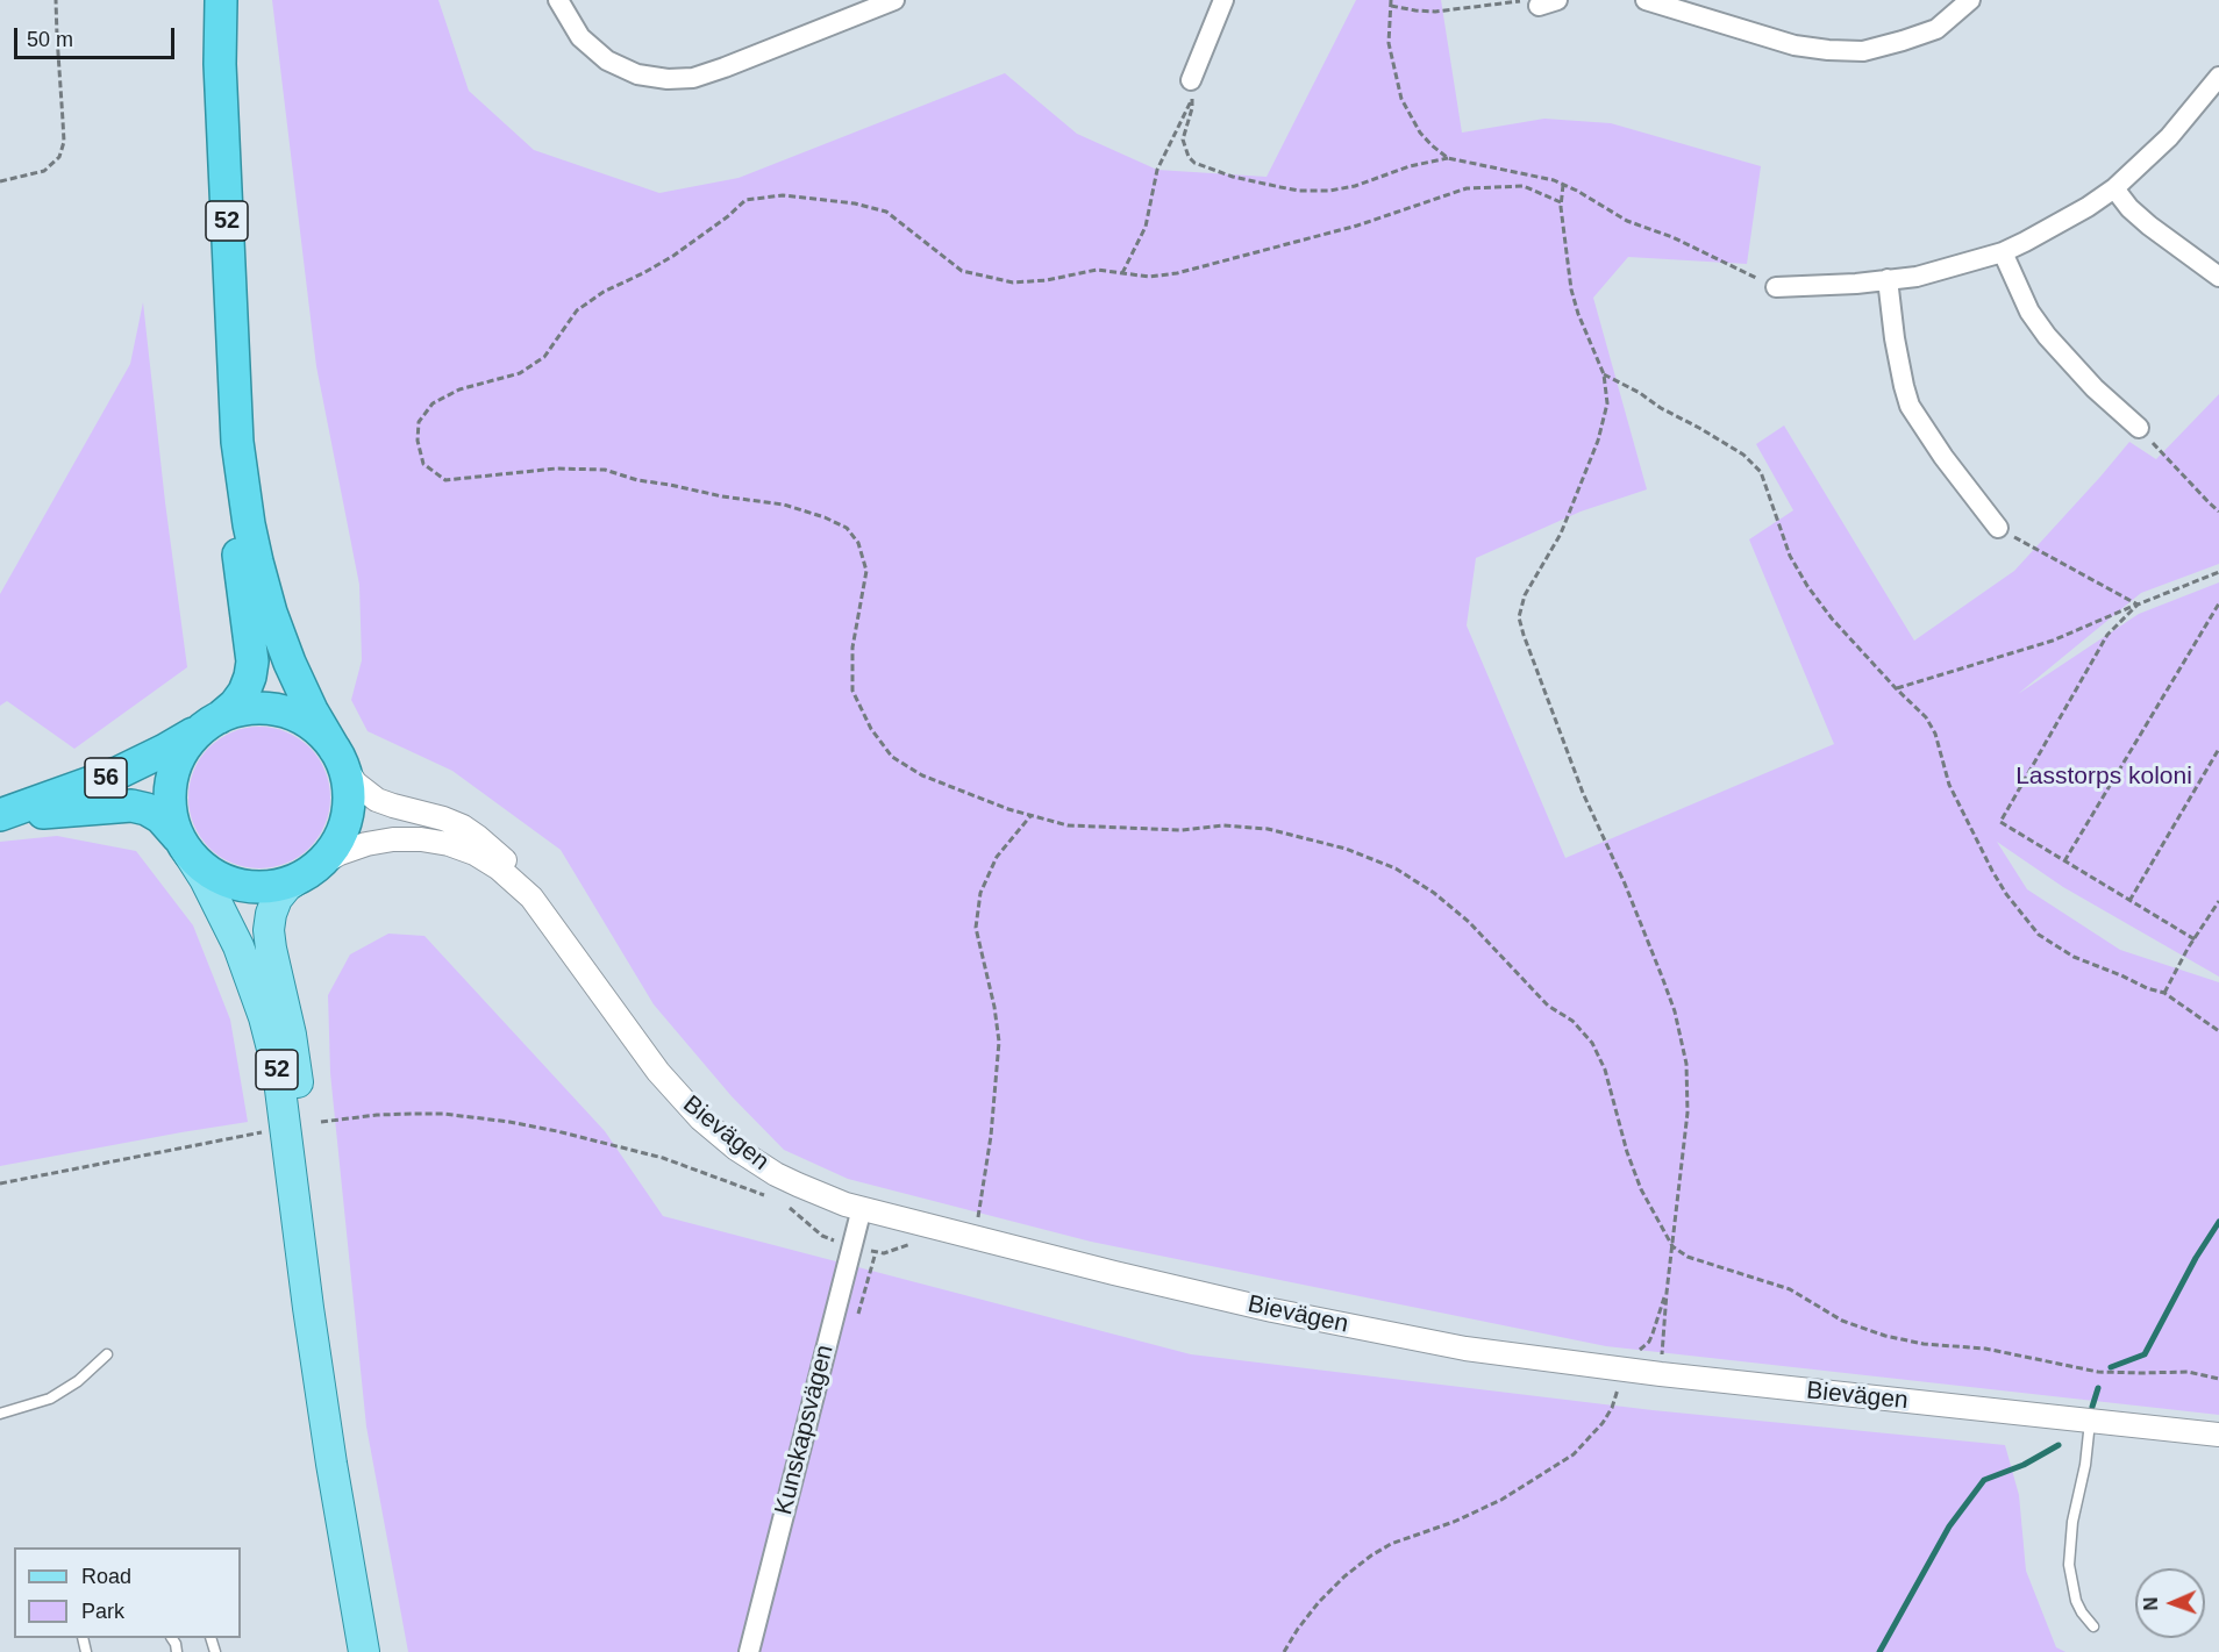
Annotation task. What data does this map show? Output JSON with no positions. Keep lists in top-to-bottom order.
{
  "streets": {
    "highway": ["52", "56"],
    "street": ["Bievägen", "Kunskapsvägen"]
  },
  "crossings": [
    ["52", "56"],
    ["52", "Bievägen"],
    ["56", "Bievägen"],
    ["Bievägen", "Kunskapsvägen"]
  ],
  "parks": ["Lasstorps koloni"],
  "legend": ["Road", "Park"],
  "scale_bar": "50 m",
  "north": "left"
}
